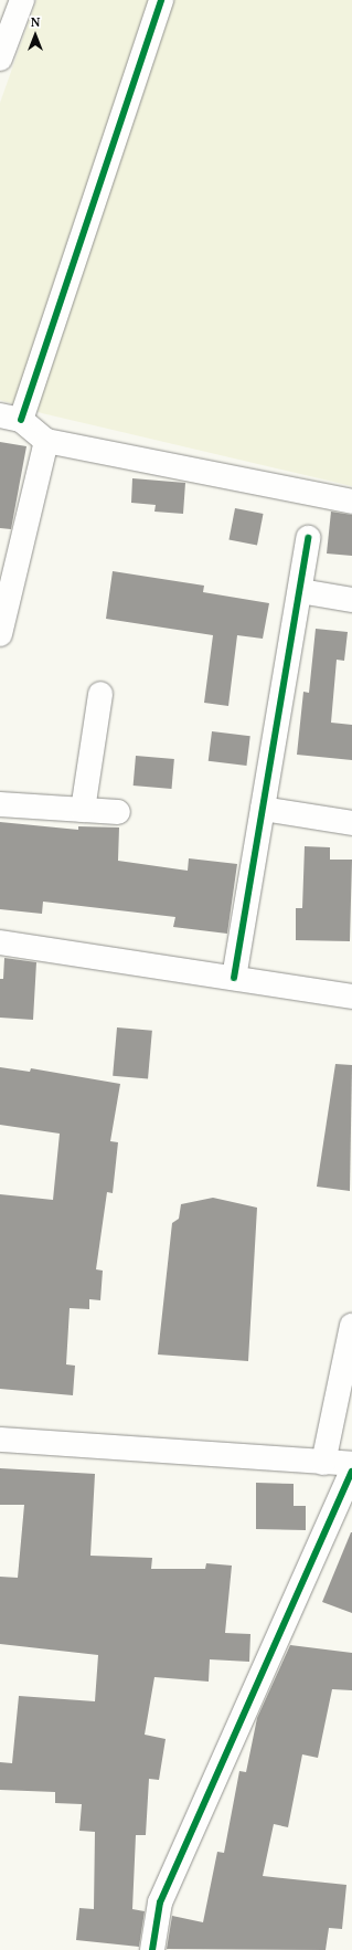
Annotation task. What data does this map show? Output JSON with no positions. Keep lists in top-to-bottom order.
{
  "north": "top"
}
